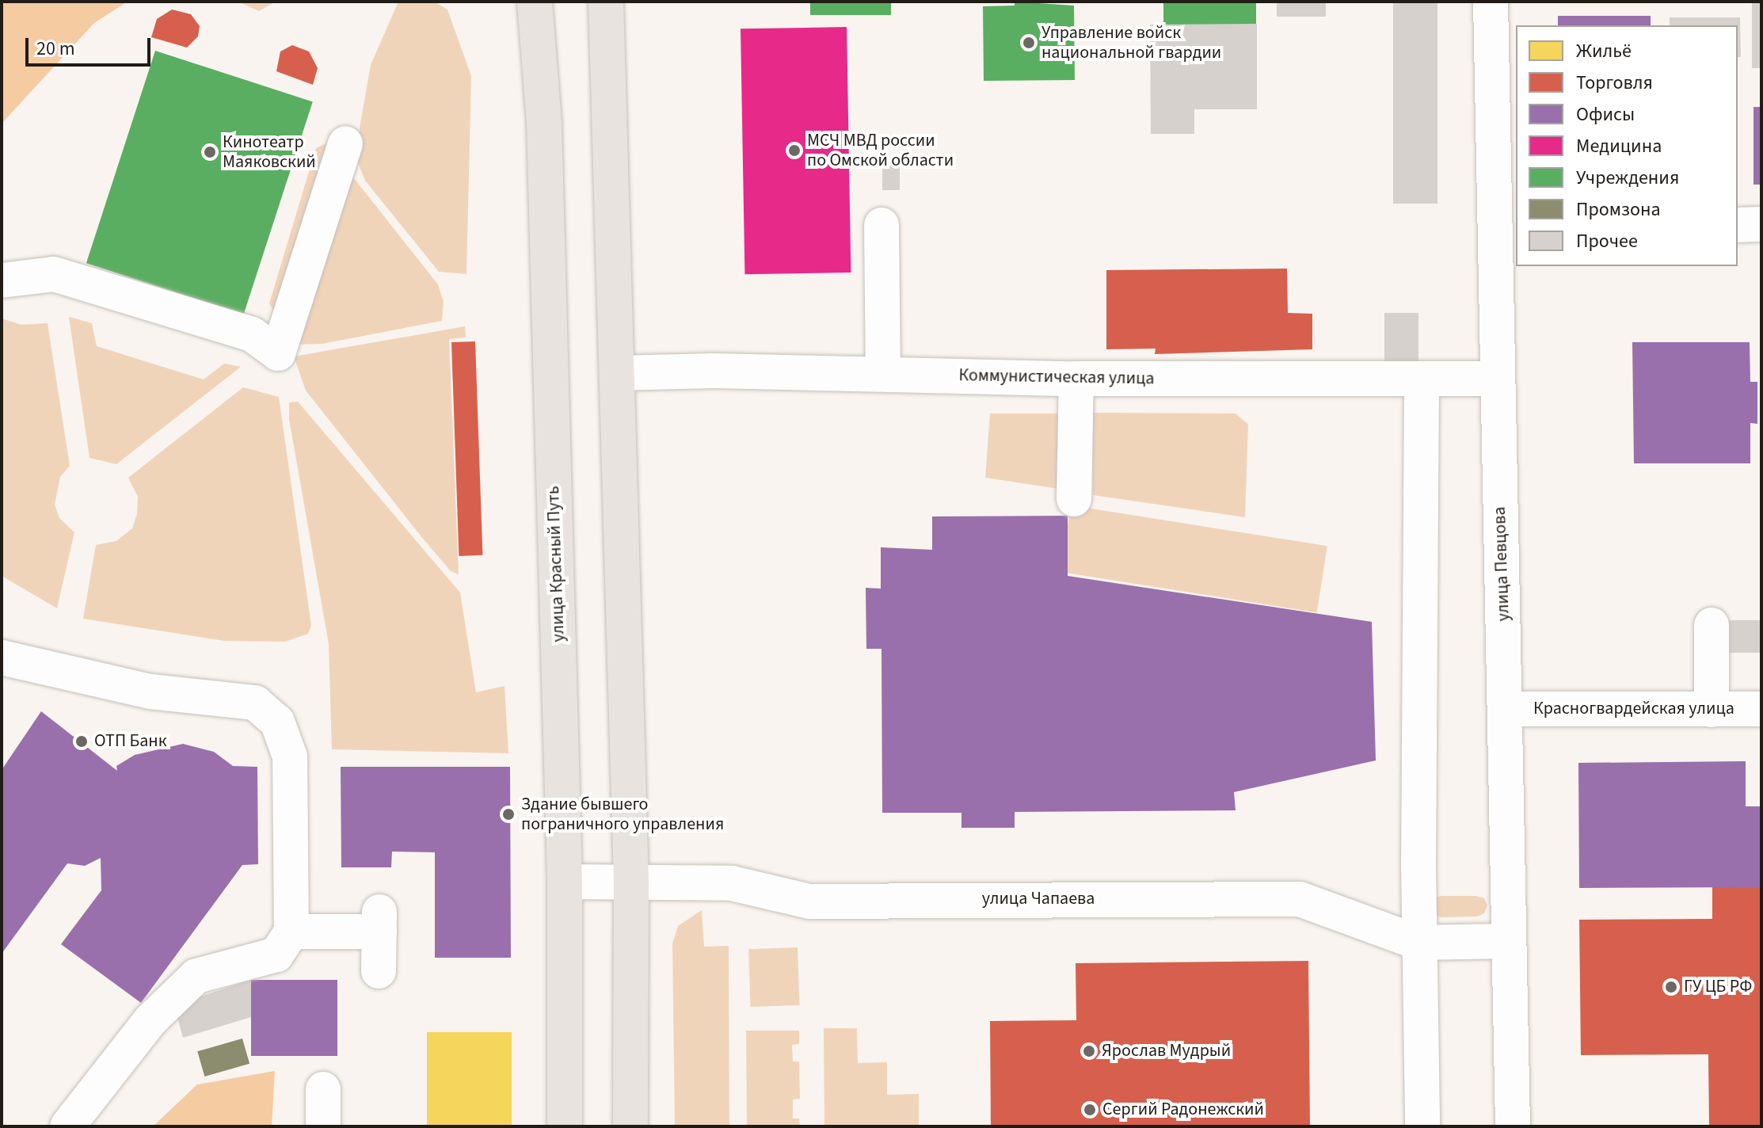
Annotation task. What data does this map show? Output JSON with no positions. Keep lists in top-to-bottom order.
{
  "streets": {
    "main road": ["улица Красный Путь"],
    "street": [
      "Коммунистическая улица",
      "улица Певцова",
      "Красногвардейская улица",
      "улица Чапаева"
    ]
  },
  "crossings": [
    ["Коммунистическая улица", "улица Певцова"],
    ["улица Красный Путь", "улица Чапаева"],
    ["улица Певцова", "Красногвардейская улица"],
    ["улица Певцова", "улица Чапаева"]
  ],
  "places": [
    "Управление войск национальной гвардии",
    "МСЧ МВД россии по Омской области",
    "Кинотеатр Маяковский",
    "ОТП Банк",
    "Здание бывшего пограничного управления",
    "ГУ ЦБ РФ",
    "Ярослав Мудрый",
    "Сергий Радонежский"
  ],
  "legend": [
    "Жильё",
    "Торговля",
    "Офисы",
    "Медицина",
    "Учреждения",
    "Промзона",
    "Прочее"
  ],
  "scale_bar": "20 m"
}
